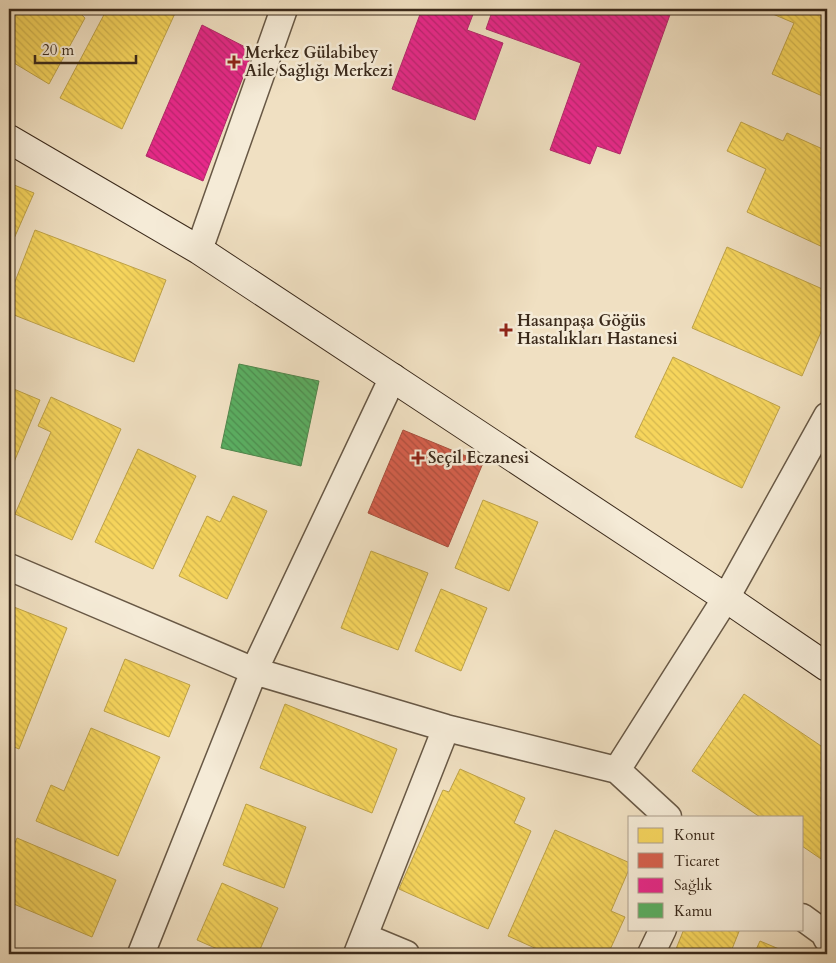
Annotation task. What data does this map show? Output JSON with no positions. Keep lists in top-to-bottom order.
{
  "places": {
    "health": ["Merkez Gülabibey Aile Sağlığı Merkezi", "Hasanpaşa Göğüs Hastalıkları Hastanesi", "Seçil Eczanesi"]
  },
  "legend": [
    "Konut",
    "Ticaret",
    "Sağlık",
    "Kamu"
  ],
  "scale_bar": "20 m"
}
